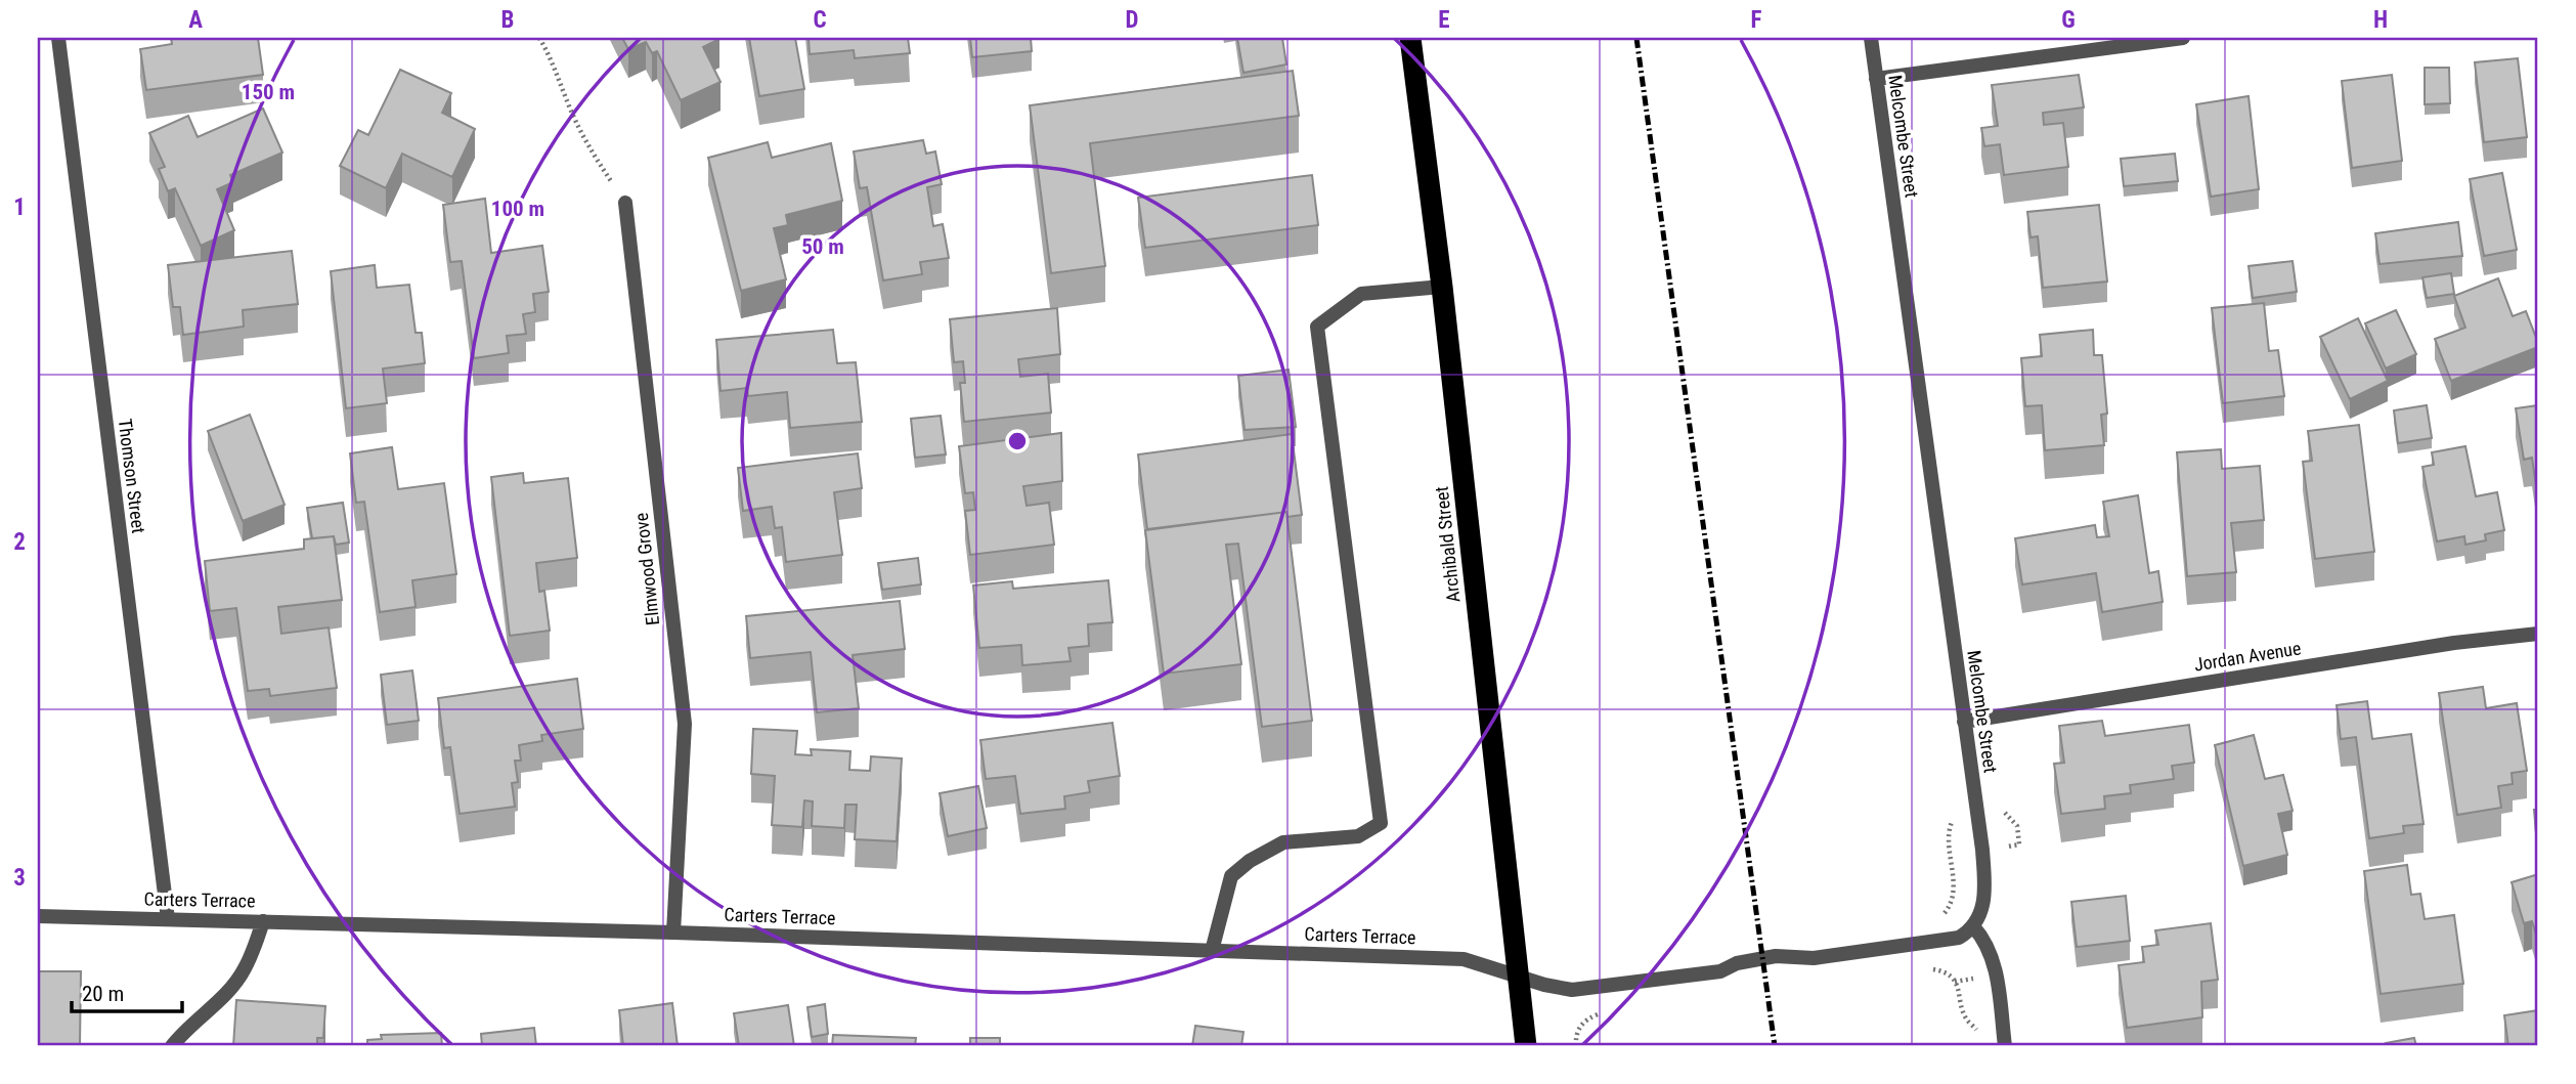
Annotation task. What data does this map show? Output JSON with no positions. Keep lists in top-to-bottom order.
{
  "streets": {
    "highway": ["Archibald Street"],
    "street": [
      "Melcombe Street",
      "Thomson Street",
      "Elmwood Grove",
      "Jordan Avenue",
      "Carters Terrace"
    ]
  },
  "crossings": [
    ["Melcombe Street", "Jordan Avenue"],
    ["Thomson Street", "Carters Terrace"],
    ["Archibald Street", "Carters Terrace"],
    ["Elmwood Grove", "Carters Terrace"]
  ],
  "scale_bar": "20 m",
  "grid": {
    "columns": [
      "A",
      "B",
      "C",
      "D",
      "E",
      "F",
      "G",
      "H"
    ],
    "rows": ["1", "2", "3"]
  },
  "rings": ["150 m", "100 m", "50 m"]
}
